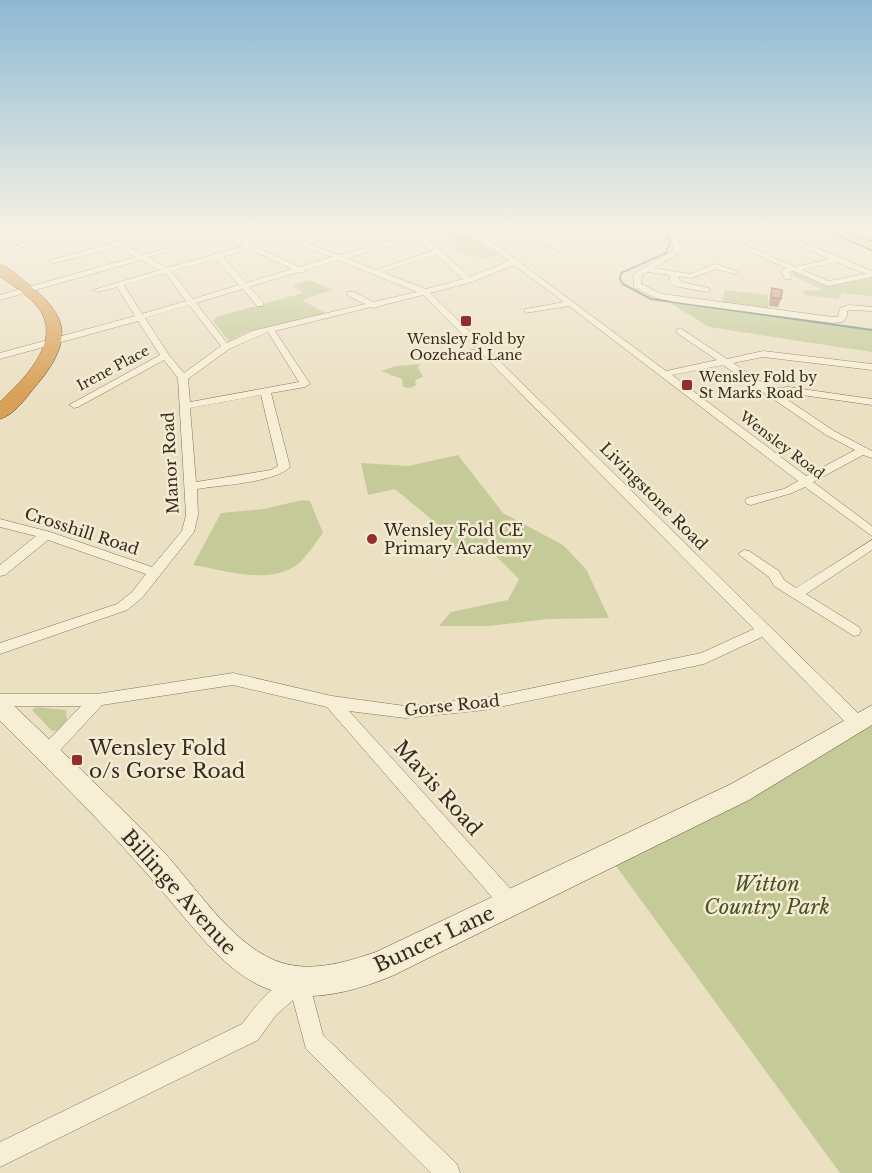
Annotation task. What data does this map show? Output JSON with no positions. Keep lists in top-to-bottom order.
{
  "streets": {
    "main road": ["Billinge Avenue", "Buncer Lane"],
    "street": [
      "Irene Place",
      "Wensley Road",
      "Manor Road",
      "Livingstone Road",
      "Crosshill Road",
      "Gorse Road",
      "Mavis Road"
    ]
  },
  "crossings": [
    ["Manor Road", "Crosshill Road"],
    ["Livingstone Road", "Gorse Road"],
    ["Livingstone Road", "Buncer Lane"],
    ["Gorse Road", "Mavis Road"],
    ["Mavis Road", "Buncer Lane"],
    ["Billinge Avenue", "Buncer Lane"]
  ],
  "parks": ["Witton Country Park"],
  "places": {
    "transit": ["Wensley Fold by Oozehead Lane", "Wensley Fold by St Marks Road", "Wensley Fold o/s Gorse Road"],
    "other": ["Wensley Fold CE Primary Academy"]
  }
}
